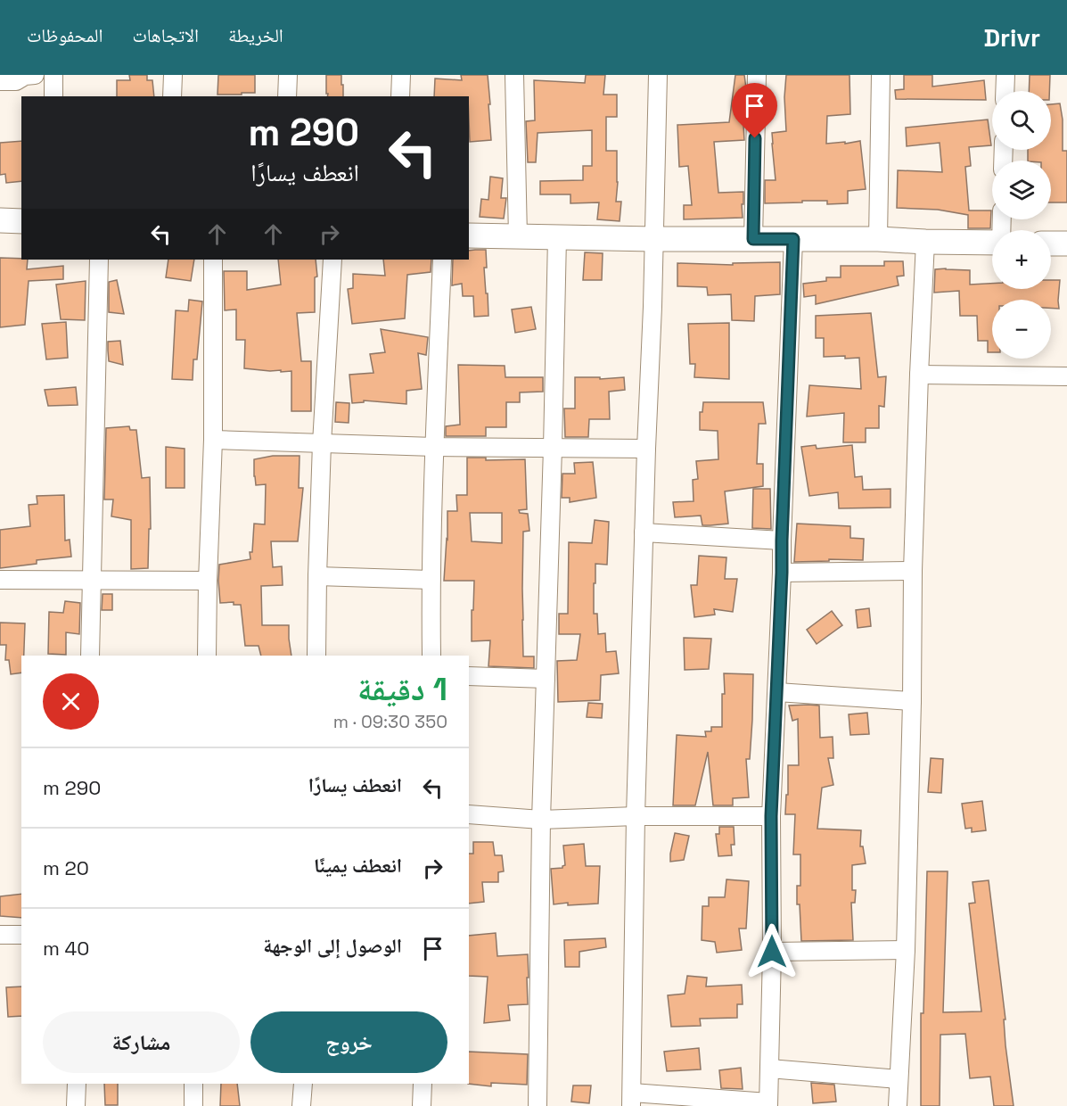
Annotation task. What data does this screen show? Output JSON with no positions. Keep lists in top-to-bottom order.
{
  "page": {
    "header": "Drivr",
    "nav": ["الخريطة", "الاتجاهات", "المحفوظات"],
    "map_buttons": ["+", "−"],
    "turn": ["290 m", "انعطف يسارًا"],
    "heading": ["1 دقيقة", "350 m · 09:30"],
    "list": [
      {
        "name": "انعطف يسارًا",
        "value": "290 m"
      },
      {
        "name": "انعطف يمينًا",
        "value": "20 m"
      },
      {
        "name": "الوصول إلى الوجهة",
        "value": "40 m"
      }
    ],
    "buttons": ["خروج", "مشاركة"]
  }
}
